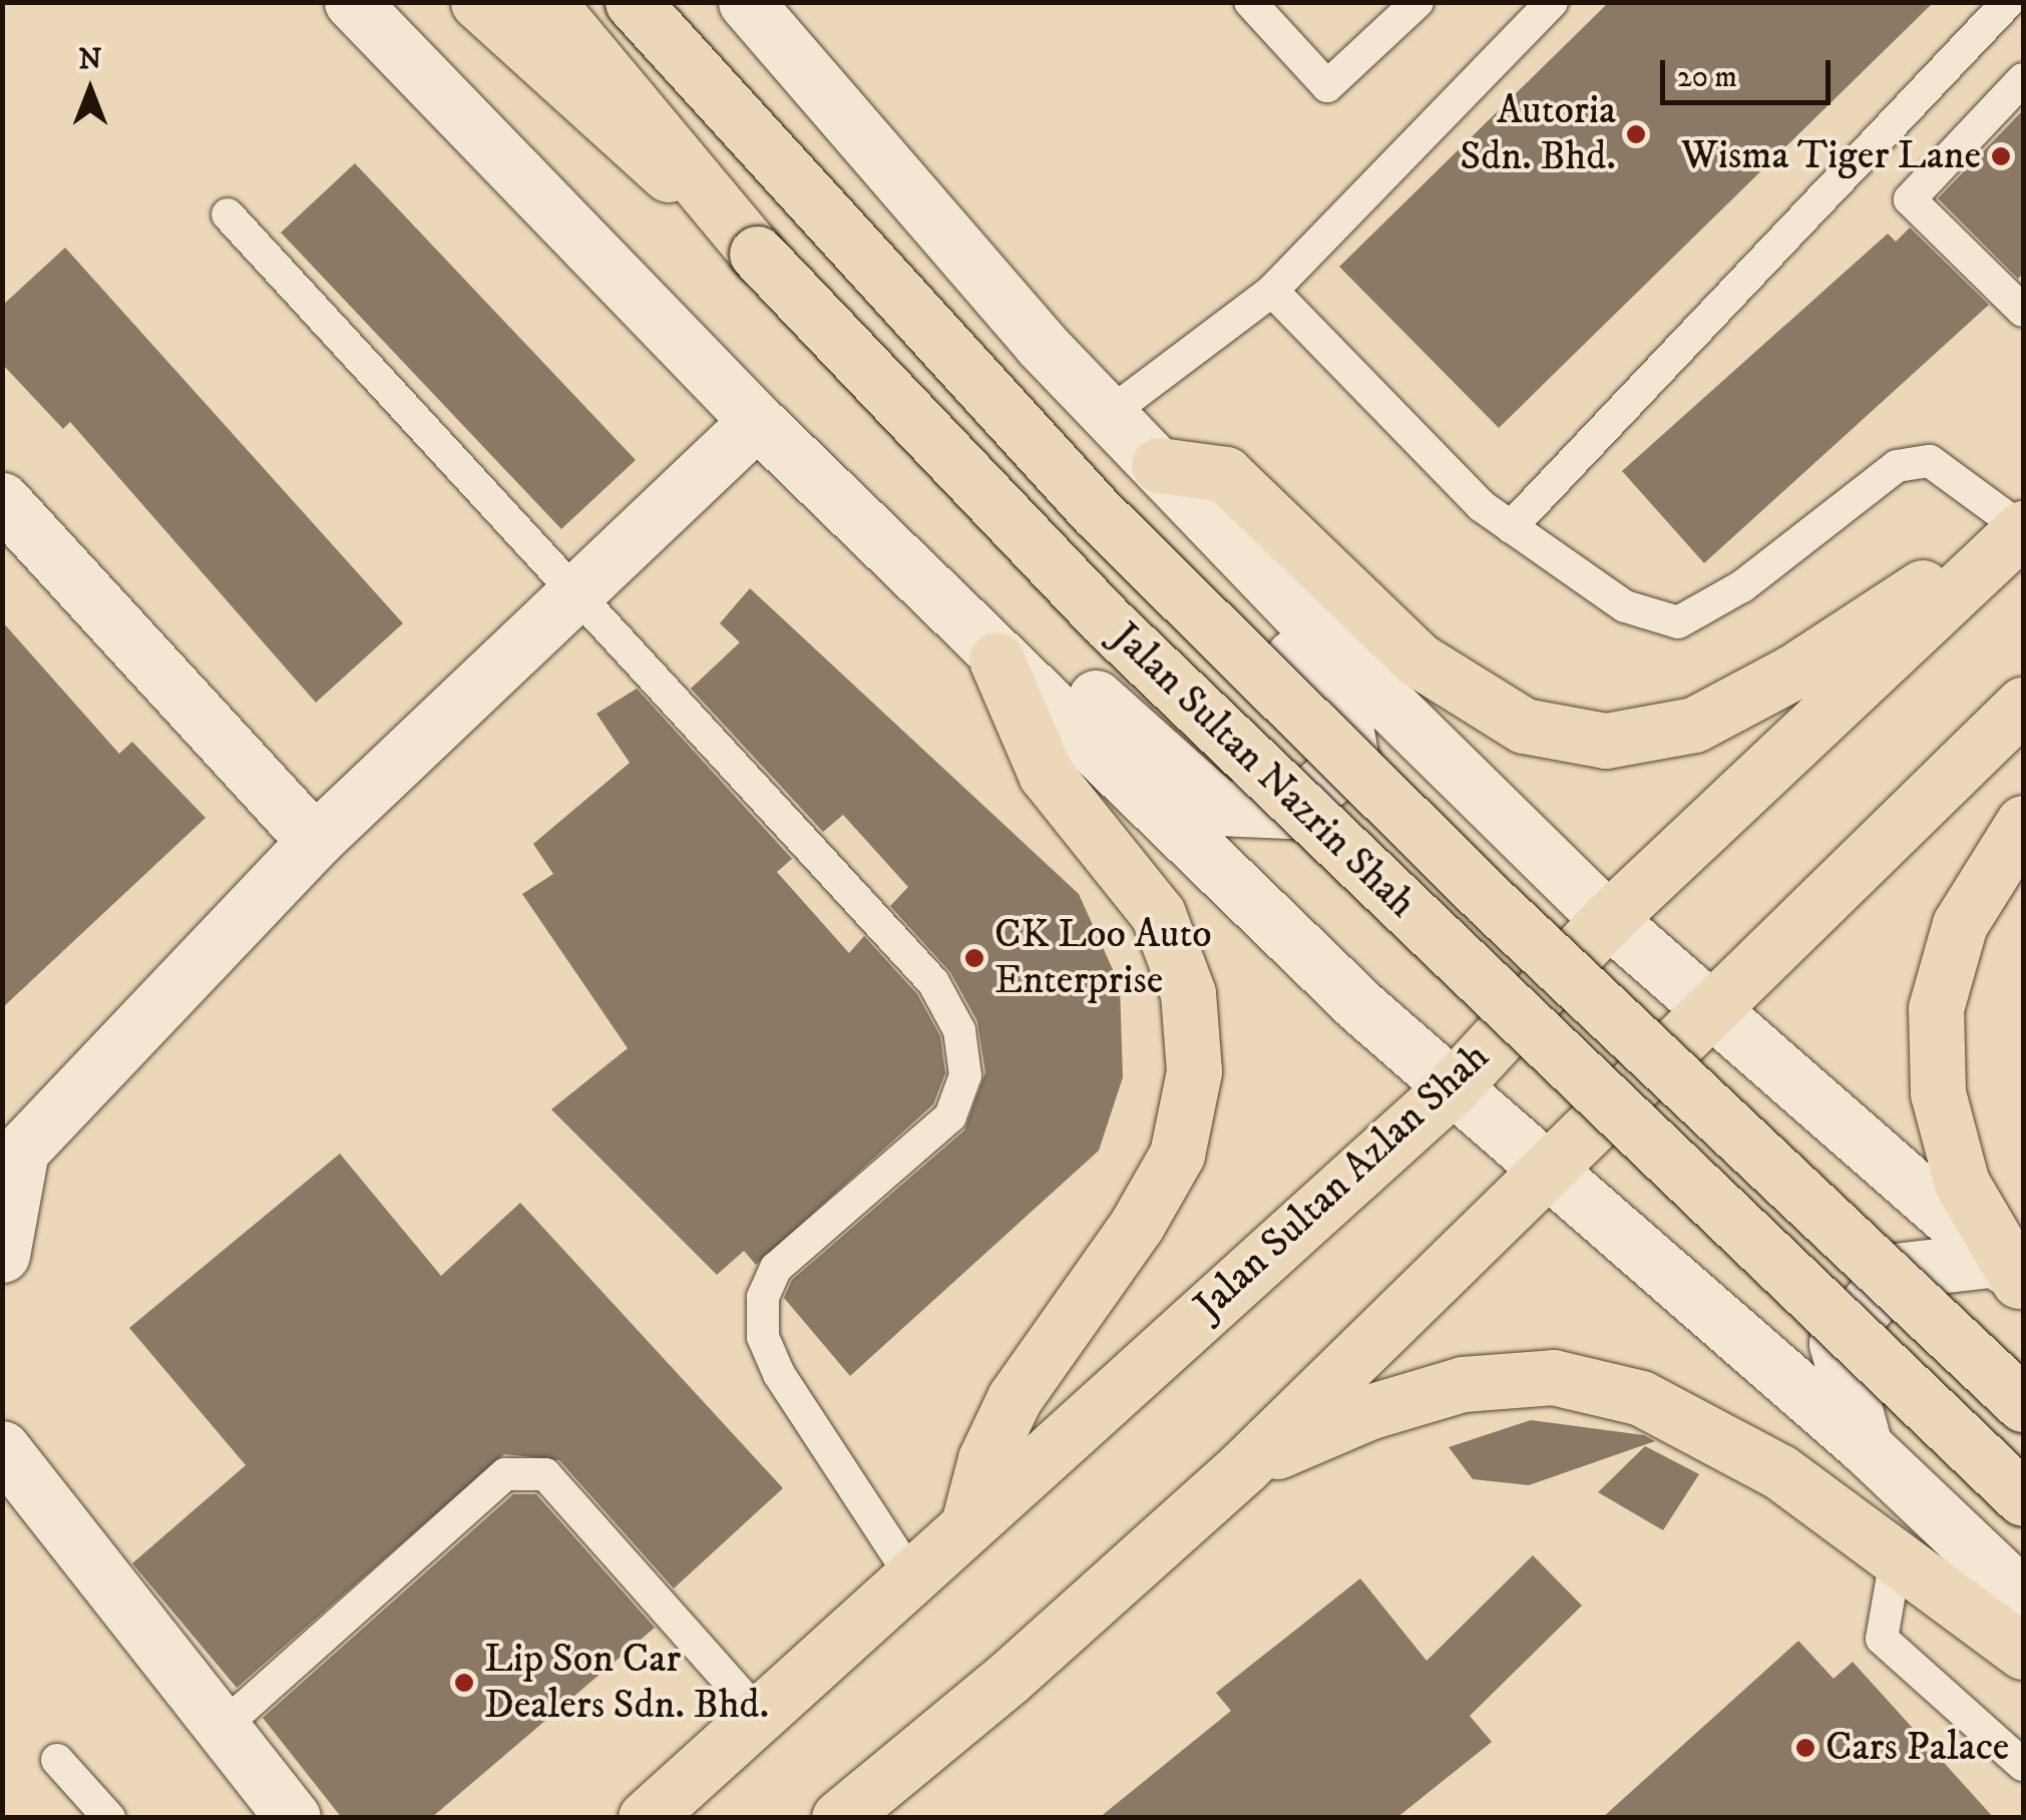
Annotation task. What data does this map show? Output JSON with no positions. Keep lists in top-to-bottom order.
{
  "streets": {
    "main road": ["Jalan Sultan Nazrin Shah", "Jalan Sultan Azlan Shah"]
  },
  "places": [
    "Autoria Sdn. Bhd.",
    "Wisma Tiger Lane",
    "CK Loo Auto Enterprise",
    "Lip Son Car Dealers Sdn. Bhd.",
    "Cars Palace"
  ],
  "scale_bar": "20 m",
  "north": "top"
}
